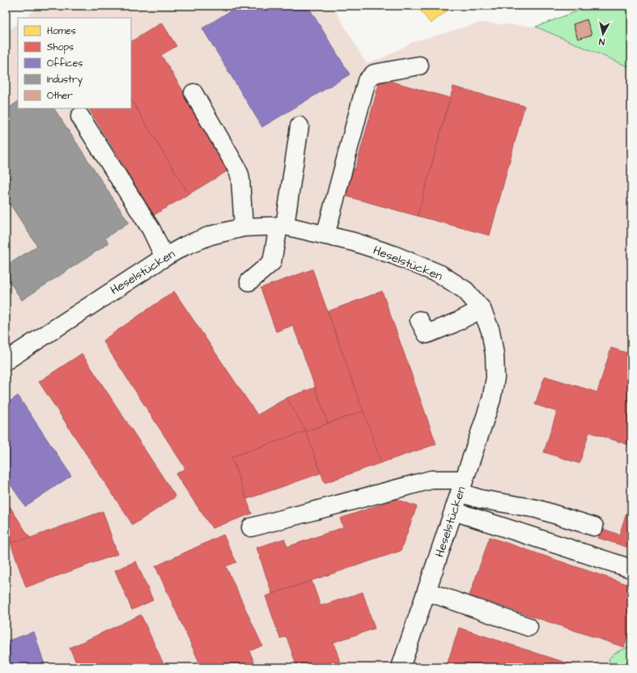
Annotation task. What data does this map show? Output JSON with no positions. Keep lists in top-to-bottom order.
{
  "streets": {
    "street": ["Heselstücken"]
  },
  "legend": [
    "Homes",
    "Shops",
    "Offices",
    "Industry",
    "Other"
  ],
  "north": "bottom"
}
